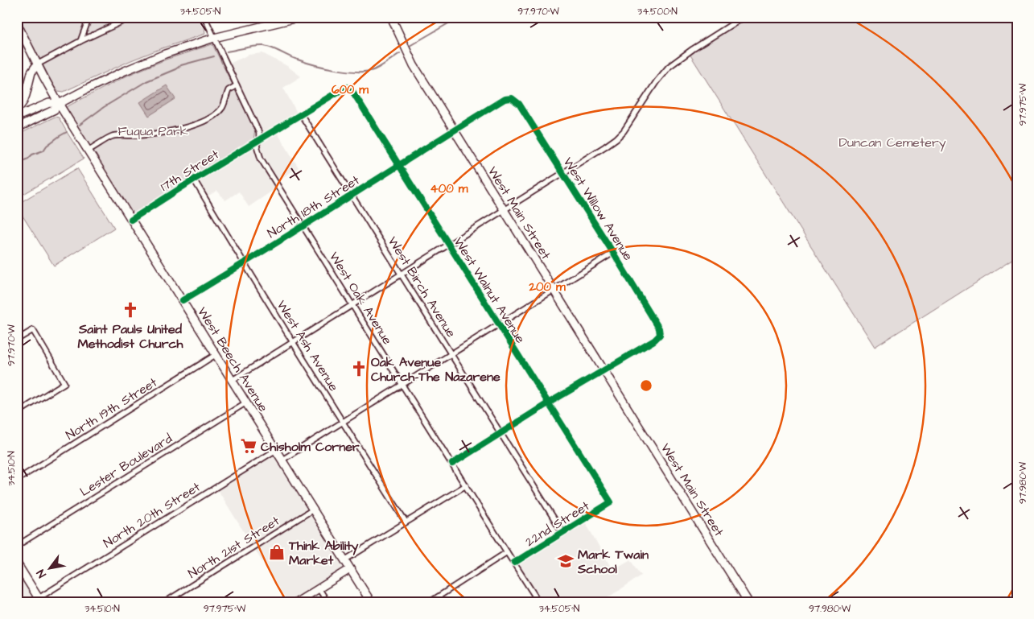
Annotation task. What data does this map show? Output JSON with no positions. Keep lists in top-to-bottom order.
{
  "streets": {
    "main road": ["West Main Street", "West Beech Avenue"],
    "street": [
      "17th Street",
      "North 18th Street",
      "West Willow Avenue",
      "West Birch Avenue",
      "West Walnut Avenue",
      "West Oak Avenue",
      "West Ash Avenue",
      "North 19th Street",
      "Lester Boulevard",
      "North 20th Street",
      "22nd Street",
      "North 21st Street"
    ]
  },
  "crossings": [
    ["17th Street", "West Birch Avenue"],
    ["17th Street", "West Walnut Avenue"],
    ["17th Street", "West Oak Avenue"],
    ["17th Street", "West Ash Avenue"],
    ["17th Street", "West Beech Avenue"],
    ["North 18th Street", "West Willow Avenue"],
    ["North 18th Street", "West Main Street"],
    ["North 18th Street", "West Birch Avenue"],
    ["North 18th Street", "West Walnut Avenue"],
    ["North 18th Street", "West Oak Avenue"],
    ["North 18th Street", "West Ash Avenue"],
    ["North 18th Street", "West Beech Avenue"],
    ["West Willow Avenue", "West Main Street"],
    ["West Birch Avenue", "22nd Street"],
    ["West Walnut Avenue", "22nd Street"],
    ["West Oak Avenue", "22nd Street"],
    ["West Beech Avenue", "North 19th Street"],
    ["West Beech Avenue", "Lester Boulevard"],
    ["West Beech Avenue", "North 20th Street"],
    ["West Beech Avenue", "North 21st Street"]
  ],
  "parks": ["Fuqua Park", "Duncan Cemetery"],
  "places": {
    "church": ["Saint Pauls United Methodist Church", "Oak Avenue Church-The Nazarene"],
    "supermarket": ["Chisholm Corner"],
    "shop": ["Think Ability Market"],
    "school or university": ["Mark Twain School"]
  },
  "north": "bottom left",
  "coordinates": [
    "34.505°N",
    "97.970°W",
    "34.500°N",
    "97.975°W",
    "34.510°N",
    "97.980°W"
  ],
  "rings": ["600 m", "400 m", "200 m"]
}
